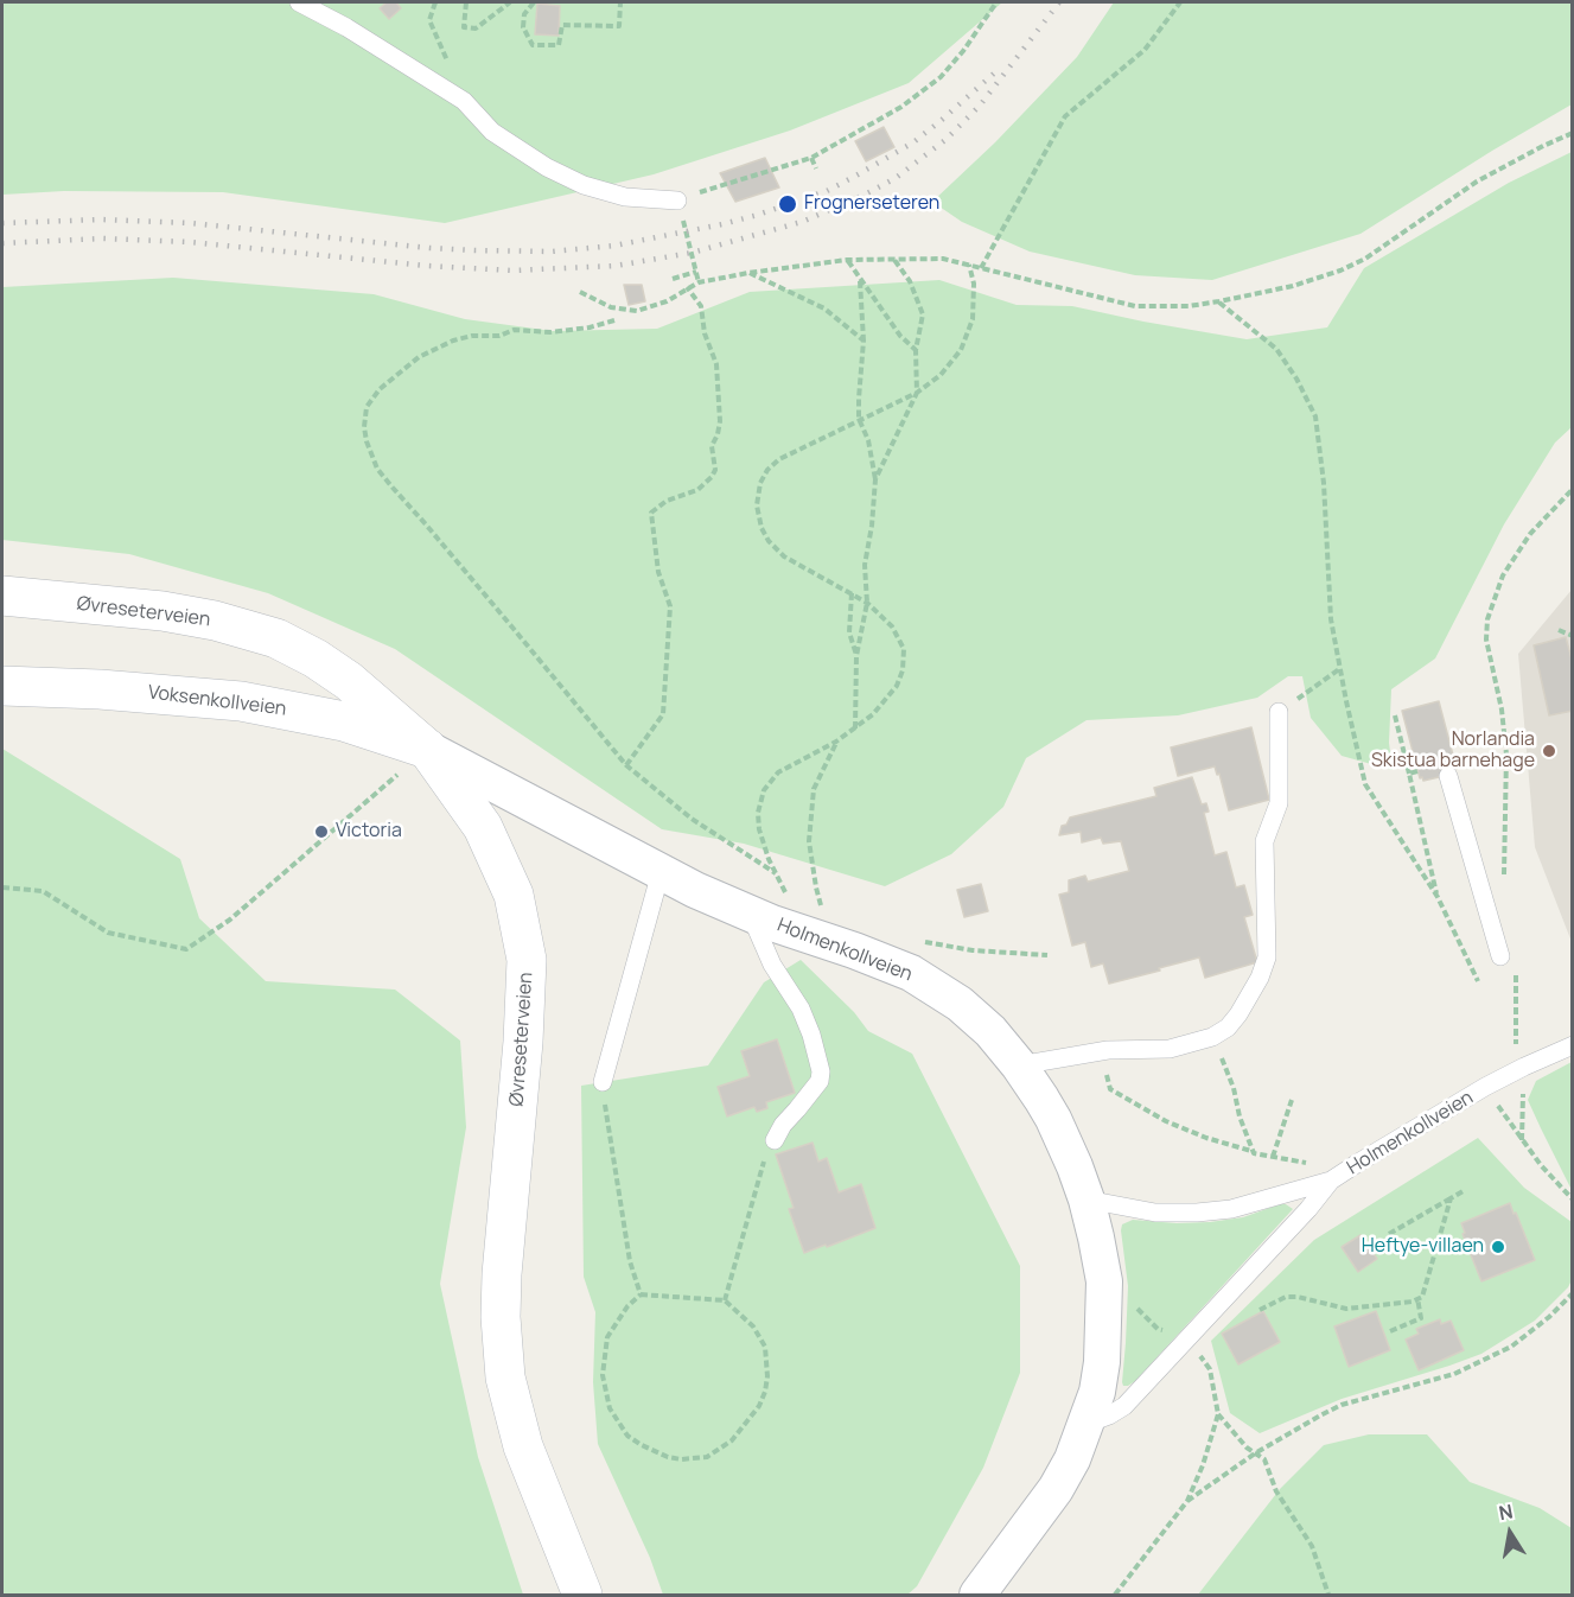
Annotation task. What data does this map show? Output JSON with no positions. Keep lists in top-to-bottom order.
{
  "streets": {
    "main road": ["Øvreseterveien", "Voksenkollveien"],
    "street": ["Holmenkollveien"]
  },
  "crossings": [
    ["Øvreseterveien", "Voksenkollveien"],
    ["Øvreseterveien", "Holmenkollveien"],
    ["Voksenkollveien", "Holmenkollveien"]
  ],
  "places": [
    "Frognerseteren",
    "Norlandia Skistua barnehage",
    "Victoria",
    "Heftye-villaen"
  ],
  "north": "top"
}
